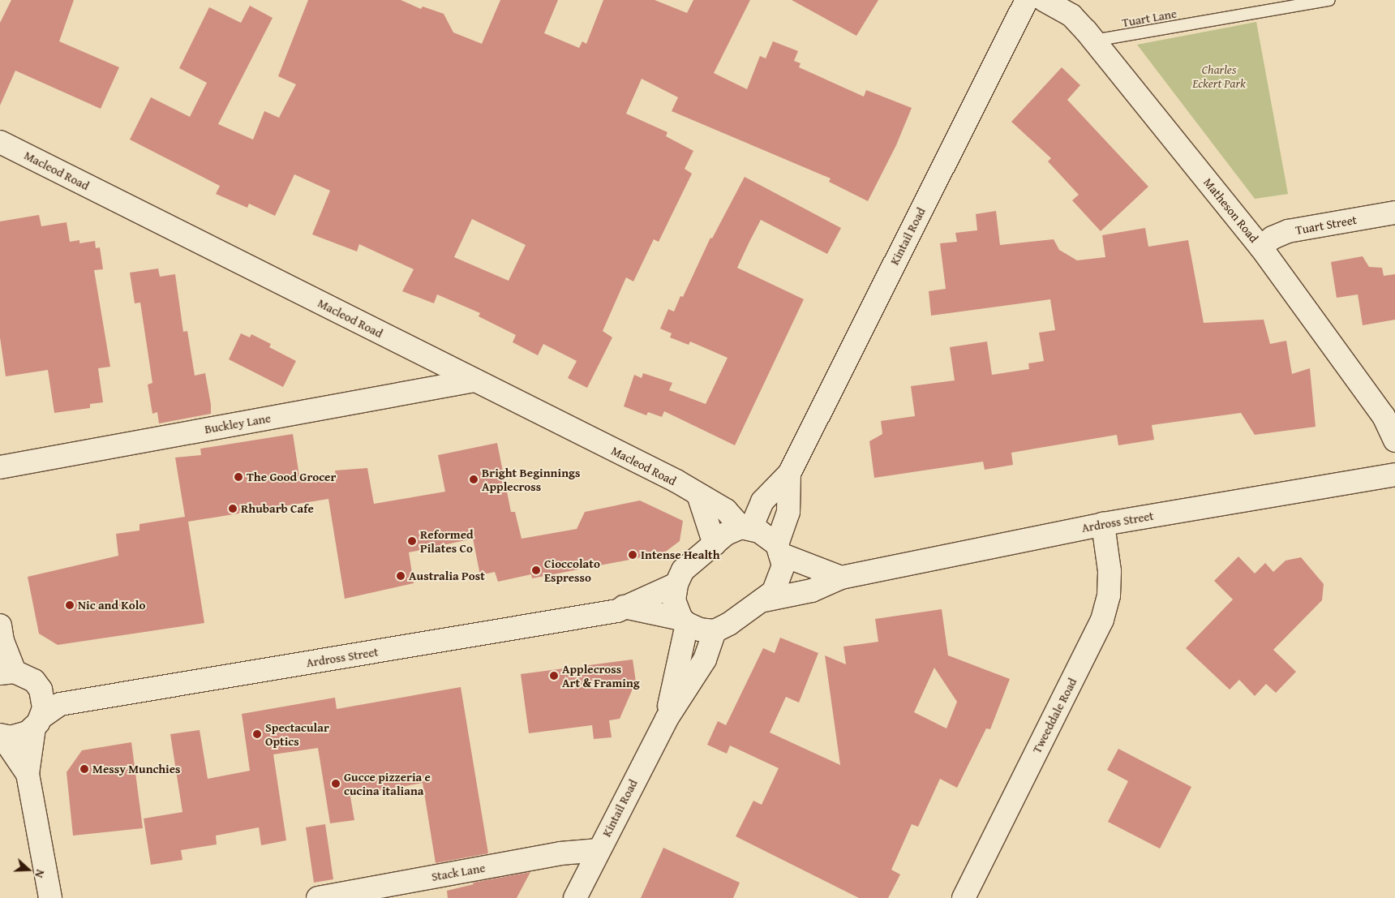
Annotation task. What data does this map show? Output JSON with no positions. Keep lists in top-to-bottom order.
{
  "streets": {
    "street": [
      "Macleod Road",
      "Matheson Road",
      "Tuart Street",
      "Kintail Road",
      "Buckley Lane",
      "Ardross Street",
      "Tweeddale Road",
      "Stack Lane"
    ],
    "lane": ["Tuart Lane"]
  },
  "crossings": [
    ["Tuart Lane", "Matheson Road"],
    ["Macleod Road", "Kintail Road"],
    ["Macleod Road", "Buckley Lane"],
    ["Macleod Road", "Ardross Street"],
    ["Matheson Road", "Tuart Street"],
    ["Kintail Road", "Ardross Street"],
    ["Kintail Road", "Stack Lane"],
    ["Ardross Street", "Tweeddale Road"]
  ],
  "parks": ["Charles Eckert Park"],
  "places": [
    "The Good Grocer",
    "Bright Beginnings Applecross",
    "Rhubarb Cafe",
    "Reformed Pilates Co",
    "Intense Health",
    "Cioccolato Espresso",
    "Australia Post",
    "Nic and Kolo",
    "Applecross Art & Framing",
    "Spectacular Optics",
    "Messy Munchies",
    "Gucce pizzeria e cucina italiana"
  ],
  "north": "right"
}
